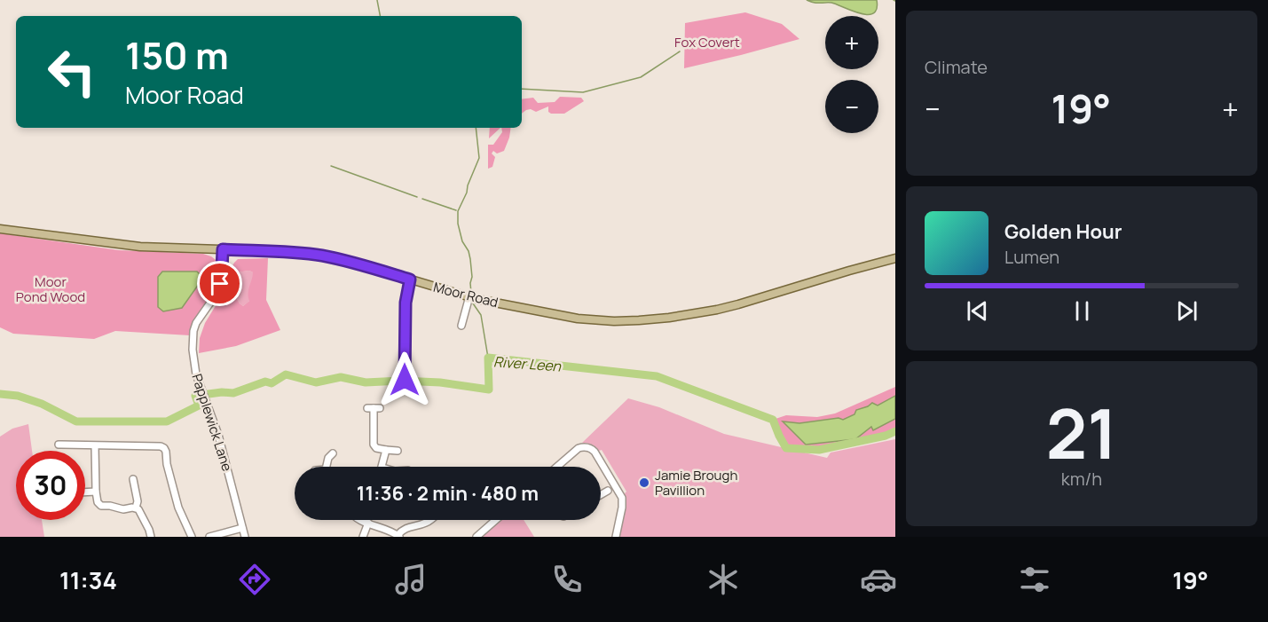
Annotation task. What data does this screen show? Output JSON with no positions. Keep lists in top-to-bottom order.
{
  "streets": {
    "main road": ["Moor Road"],
    "street": ["Papplewick Lane"]
  },
  "crossings": [
    ["Moor Road", "Papplewick Lane"]
  ],
  "water": ["River Leen"],
  "parks": ["Fox Covert", "Moor Pond Wood"],
  "places": ["Jamie Brough Pavillion"],
  "page": {
    "tile": [
      "Climate",
      ["21", "km/h"]
    ],
    "map_buttons": ["+", "−"],
    "turn": ["150 m", "Moor Road"],
    "heat": ["−", "19°", "+"],
    "song": ["Golden Hour", "Lumen"],
    "limit": "30",
    "trip": "11:36 · 2 min · 480 m",
    "tabs": ["11:34", "19°"]
  }
}
